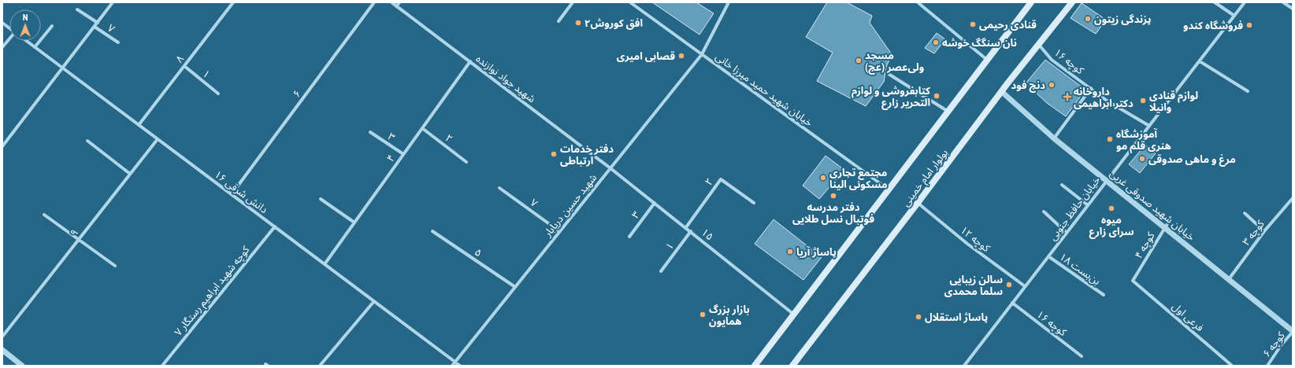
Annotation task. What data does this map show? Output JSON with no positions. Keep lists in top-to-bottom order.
{
  "streets": {
    "main road": ["بولوار امام خمینی"],
    "street": [
      "۷",
      "۸",
      "کوچه ۱۶",
      "۱",
      "شهید جواد نوازنده",
      "خیابان شهید حمید میرزا خانی",
      "۶",
      "۳",
      "۲",
      "۴",
      "دانش شرقی ۱۶",
      "شهید حسین دریابار",
      "خیابان شهید صدوقی غربی",
      "خیابان حافظ جنوبی",
      "۹",
      "کوچه ۳",
      "۱۵",
      "کوچه ۱۲",
      "کوچه ۴",
      "۵",
      "بن‌بست ۱۸",
      "کوچه شهید ابراهیم رستگار ۷",
      "فرعی اول",
      "کوچه ۶"
    ]
  },
  "crossings": [
    ["۷", "شهید حسین دریابار"],
    ["۸", "۱"],
    ["۸", "دانش شرقی ۱۶"],
    ["کوچه ۱۶", "بولوار امام خمینی"],
    ["کوچه ۱۶", "خیابان حافظ جنوبی"],
    ["۱", "۱۵"],
    ["شهید جواد نوازنده", "۴"],
    ["شهید جواد نوازنده", "شهید حسین دریابار"],
    ["شهید جواد نوازنده", "۱۵"],
    ["خیابان شهید حمید میرزا خانی", "بولوار امام خمینی"],
    ["خیابان شهید حمید میرزا خانی", "شهید حسین دریابار"],
    ["۶", "دانش شرقی ۱۶"],
    ["۳", "۴"],
    ["۳", "۱۵"],
    ["۲", "۴"],
    ["۲", "۱۵"],
    ["۴", "دانش شرقی ۱۶"],
    ["بولوار امام خمینی", "خیابان شهید صدوقی غربی"],
    ["بولوار امام خمینی", "۱۵"],
    ["بولوار امام خمینی", "کوچه ۱۲"],
    ["دانش شرقی ۱۶", "شهید حسین دریابار"],
    ["دانش شرقی ۱۶", "۹"],
    ["دانش شرقی ۱۶", "کوچه شهید ابراهیم رستگار ۷"],
    ["شهید حسین دریابار", "۱۵"],
    ["شهید حسین دریابار", "۵"],
    ["خیابان شهید صدوقی غربی", "خیابان حافظ جنوبی"],
    ["خیابان شهید صدوقی غربی", "کوچه ۳"],
    ["خیابان شهید صدوقی غربی", "کوچه ۴"],
    ["خیابان شهید صدوقی غربی", "کوچه ۶"],
    ["خیابان حافظ جنوبی", "کوچه ۱۲"],
    ["خیابان حافظ جنوبی", "بن‌بست ۱۸"],
    ["کوچه ۴", "فرعی اول"]
  ],
  "places": {
    "other": [
      "پزندگی زیتون",
      "افق کوروش۲",
      "قنادی رحیمی",
      "فروشگاه کندو",
      "نان سنگگ خوشه",
      "قصابی امیری",
      "مسجد ولی‌عصر (عج)",
      "دنج فود",
      "کتابفروشی و لوازم التحریر زارع",
      "لوازم قنادی وانیلا",
      "آموزشگاه هنری قلم مو",
      "دفتر خدمات ارتباطی",
      "مرغ و ماهی صدوقی",
      "مجتمع تجاری مسکونی الینا",
      "دفتر مدرسه فوتبال نسل طلایی",
      "میوه سرای زارع",
      "پاساژ آریا",
      "سالن زیبایی سلما محمدی",
      "بازار بزرگ همایون",
      "پاساژ استقلال"
    ],
    "health": ["داروخانه دکتر ابراهیمی"]
  },
  "north": "top"
}
